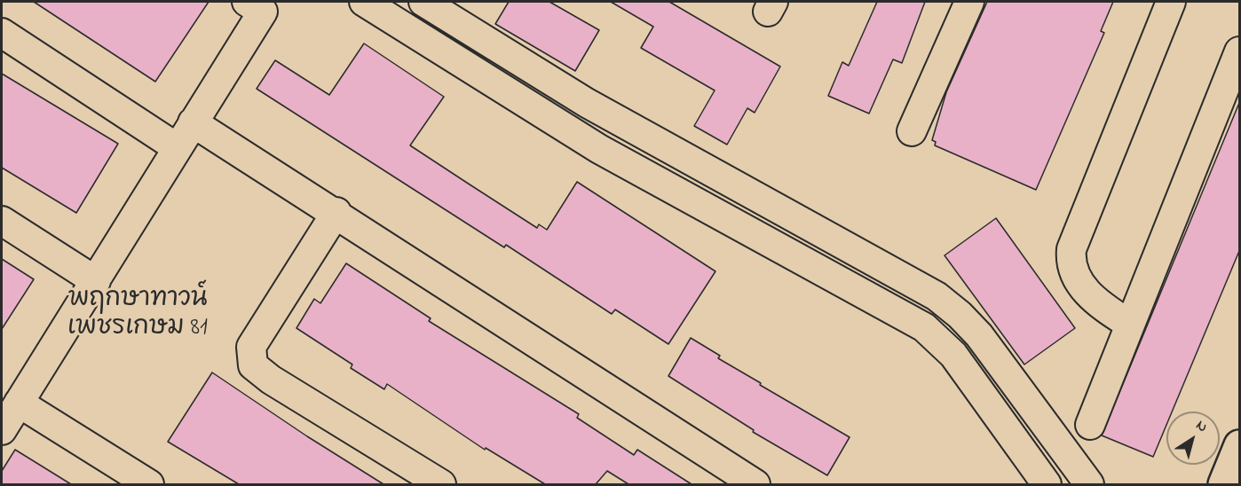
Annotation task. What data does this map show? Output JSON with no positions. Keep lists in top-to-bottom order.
{
  "districts": ["พฤกษาทาวน์ เพชรเกษม 81"],
  "north": "top right"
}
